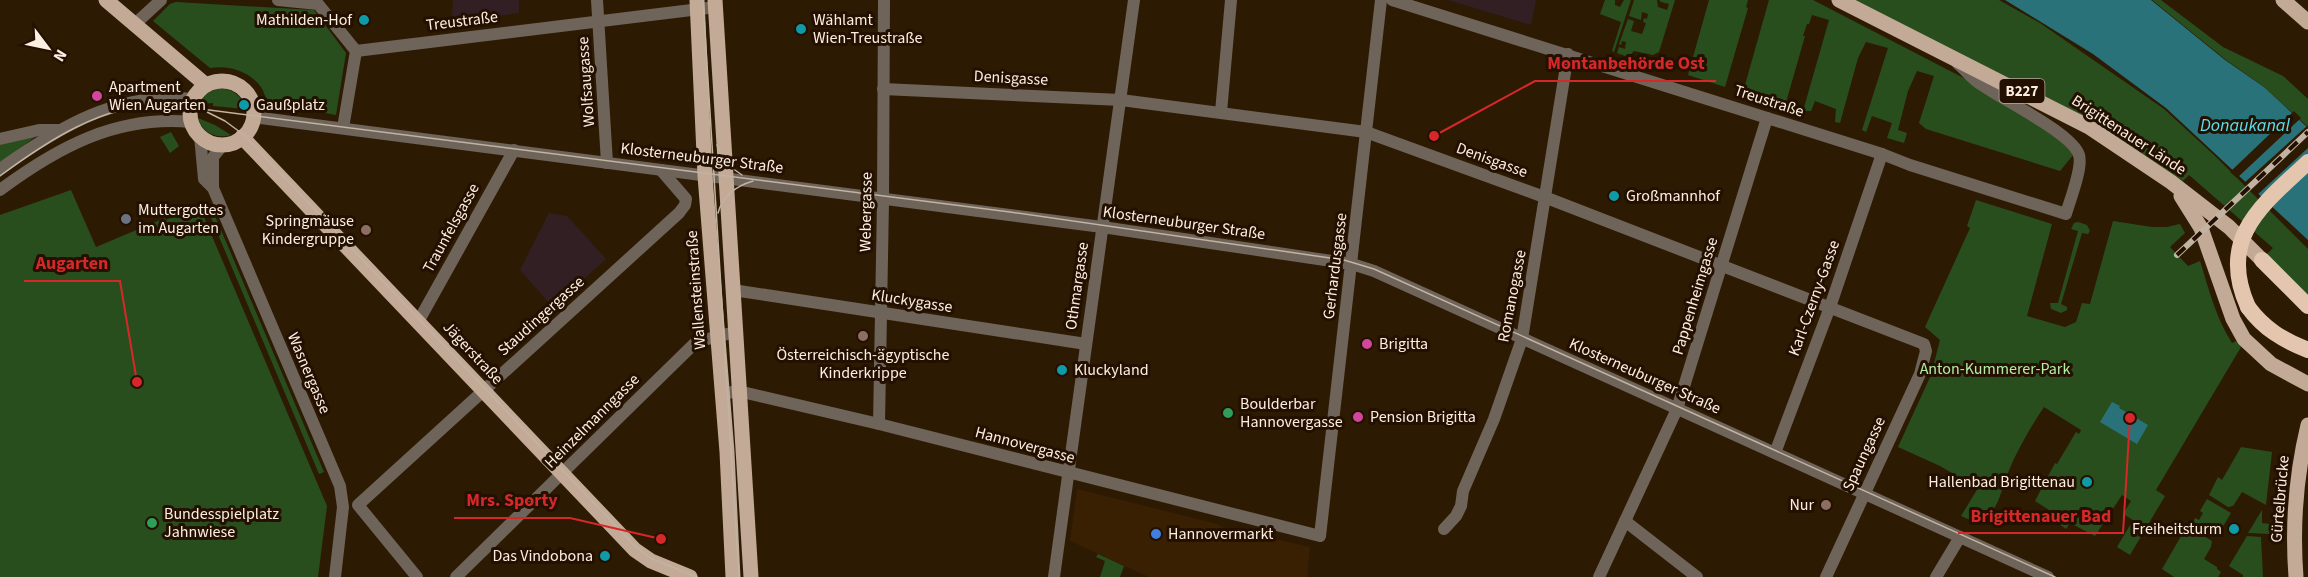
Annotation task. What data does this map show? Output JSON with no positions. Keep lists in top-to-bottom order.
{
  "streets": {
    "highway": ["B227", "Brigittenauer Lände"],
    "main road": ["Wallensteinstraße", "Jägerstraße", "Gürtelbrücke"],
    "street": [
      "Treustraße",
      "Denisgasse",
      "Wolfsaugasse",
      "Klosterneuburger Straße",
      "Webergasse",
      "Traunfelsgasse",
      "Gerhardusgasse",
      "Othmargasse",
      "Romanogasse",
      "Pappenheimgasse",
      "Karl-Czerny-Gasse",
      "Kluckygasse",
      "Staudingergasse",
      "Wasnergasse",
      "Heinzelmanngasse",
      "Hannovergasse",
      "Spaungasse"
    ]
  },
  "crossings": [
    ["Treustraße", "Wolfsaugasse"],
    ["Treustraße", "Brigittenauer Lände"],
    ["Treustraße", "Wallensteinstraße"],
    ["Treustraße", "Romanogasse"],
    ["Treustraße", "Pappenheimgasse"],
    ["Treustraße", "Karl-Czerny-Gasse"],
    ["Denisgasse", "Webergasse"],
    ["Denisgasse", "Gerhardusgasse"],
    ["Denisgasse", "Othmargasse"],
    ["Denisgasse", "Romanogasse"],
    ["Denisgasse", "Pappenheimgasse"],
    ["Denisgasse", "Karl-Czerny-Gasse"],
    ["Denisgasse", "Spaungasse"],
    ["Wolfsaugasse", "Klosterneuburger Straße"],
    ["Klosterneuburger Straße", "Webergasse"],
    ["Klosterneuburger Straße", "Traunfelsgasse"],
    ["Klosterneuburger Straße", "Gerhardusgasse"],
    ["Klosterneuburger Straße", "Othmargasse"],
    ["Klosterneuburger Straße", "Wallensteinstraße"],
    ["Klosterneuburger Straße", "Romanogasse"],
    ["Klosterneuburger Straße", "Pappenheimgasse"],
    ["Klosterneuburger Straße", "Karl-Czerny-Gasse"],
    ["Klosterneuburger Straße", "Staudingergasse"],
    ["Klosterneuburger Straße", "Jägerstraße"],
    ["Klosterneuburger Straße", "Wasnergasse"],
    ["Klosterneuburger Straße", "Spaungasse"],
    ["Webergasse", "Kluckygasse"],
    ["Webergasse", "Hannovergasse"],
    ["Traunfelsgasse", "Jägerstraße"],
    ["Gerhardusgasse", "Hannovergasse"],
    ["Othmargasse", "Kluckygasse"],
    ["Othmargasse", "Hannovergasse"],
    ["Wallensteinstraße", "Heinzelmanngasse"],
    ["Wallensteinstraße", "Hannovergasse"],
    ["Staudingergasse", "Jägerstraße"],
    ["Jägerstraße", "Wasnergasse"],
    ["Jägerstraße", "Heinzelmanngasse"]
  ],
  "water": ["Donaukanal"],
  "parks": ["Anton-Kummerer-Park"],
  "places": [
    "Mathilden-Hof",
    "Wählamt Wien-Treustraße",
    "Apartment Wien Augarten",
    "Gaußplatz",
    "Montanbehörde Ost",
    "Großmannhof",
    "Muttergottes im Augarten",
    "Springmäuse Kindergruppe",
    "Österreichisch-ägyptische Kinderkrippe",
    "Brigitta",
    "Kluckyland",
    "Augarten",
    "Boulderbar Hannovergasse",
    "Pension Brigitta",
    "Brigittenauer Bad",
    "Hallenbad Brigittenau",
    "Nur",
    "Bundesspielplatz Jahnwiese",
    "Freiheitsturm",
    "Hannovermarkt",
    "Mrs. Sporty",
    "Das Vindobona"
  ],
  "north": "bottom right"
}
